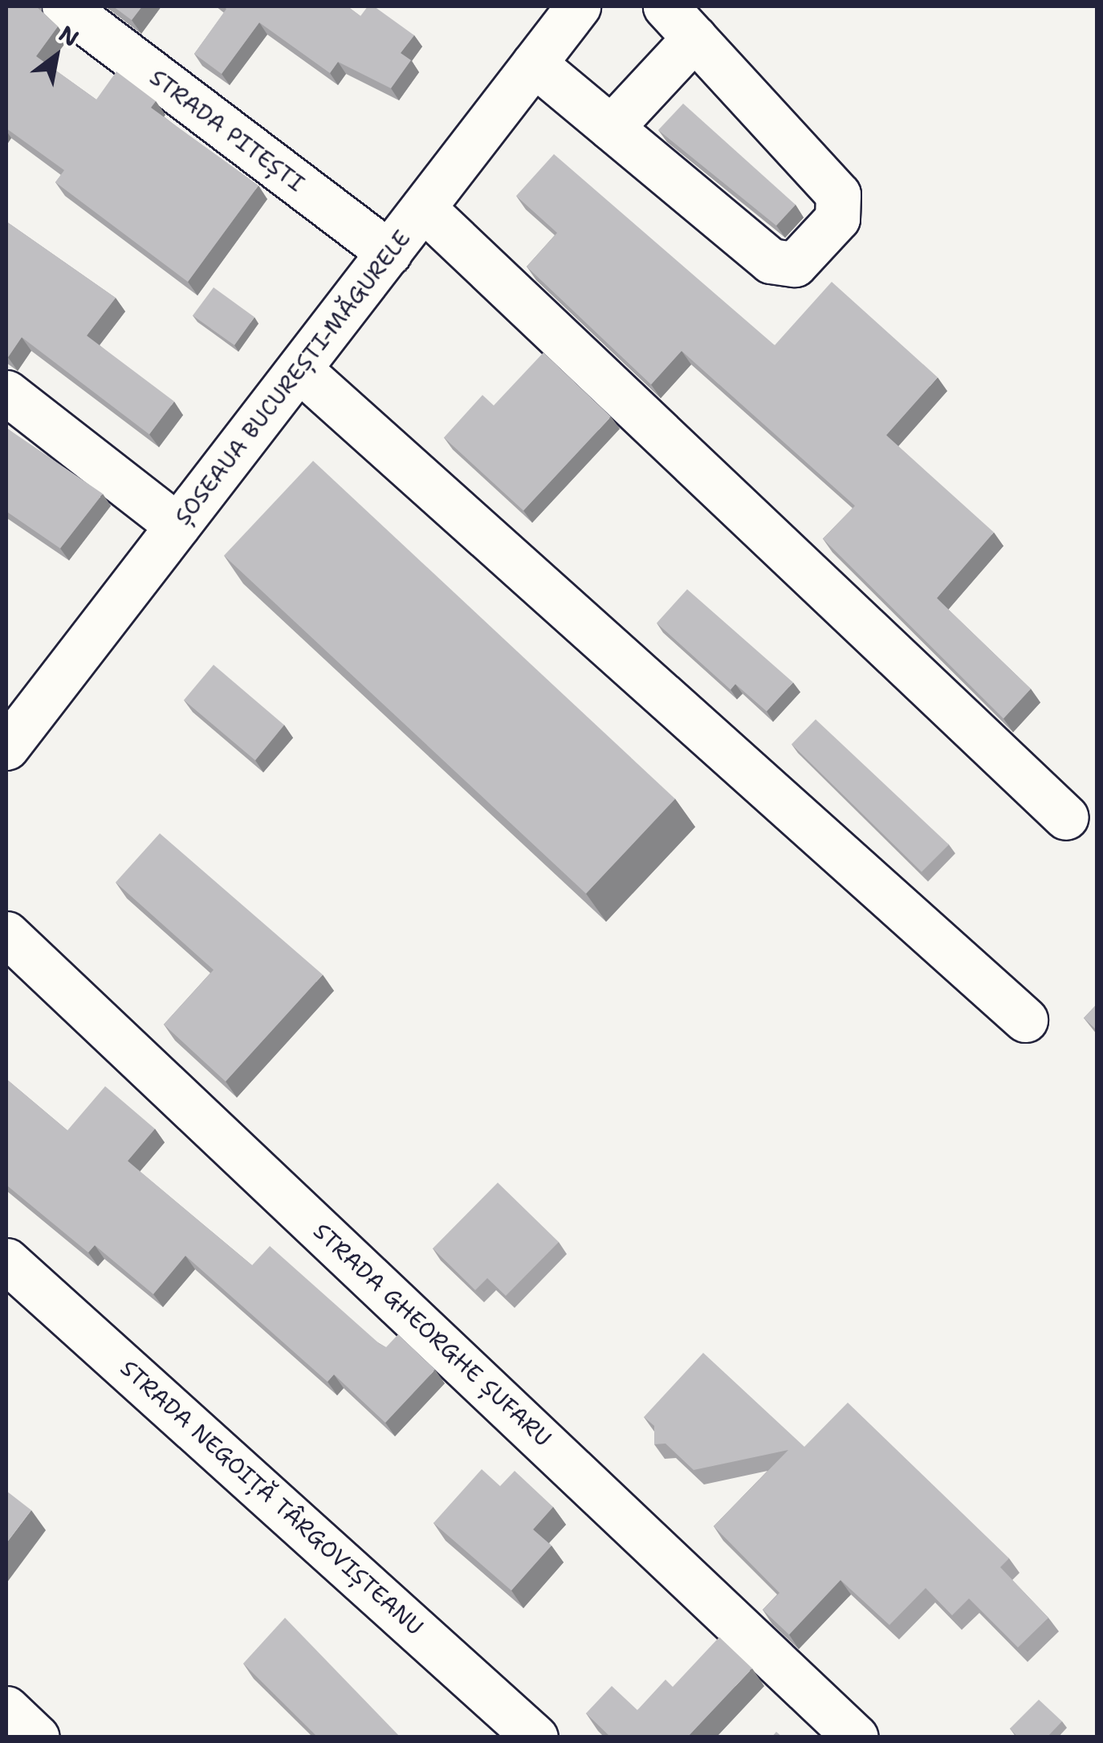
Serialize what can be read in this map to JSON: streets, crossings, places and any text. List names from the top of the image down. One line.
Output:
{"streets":{"street":["STRADA PITEȘTI","ȘOSEAUA BUCUREȘTI-MĂGURELE","STRADA GHEORGHE ȘUFARU","STRADA NEGOIȚĂ TÂRGOVIȘTEANU"]},"crossings":[["STRADA PITEȘTI","ȘOSEAUA BUCUREȘTI-MĂGURELE"]],"north":"top right"}
